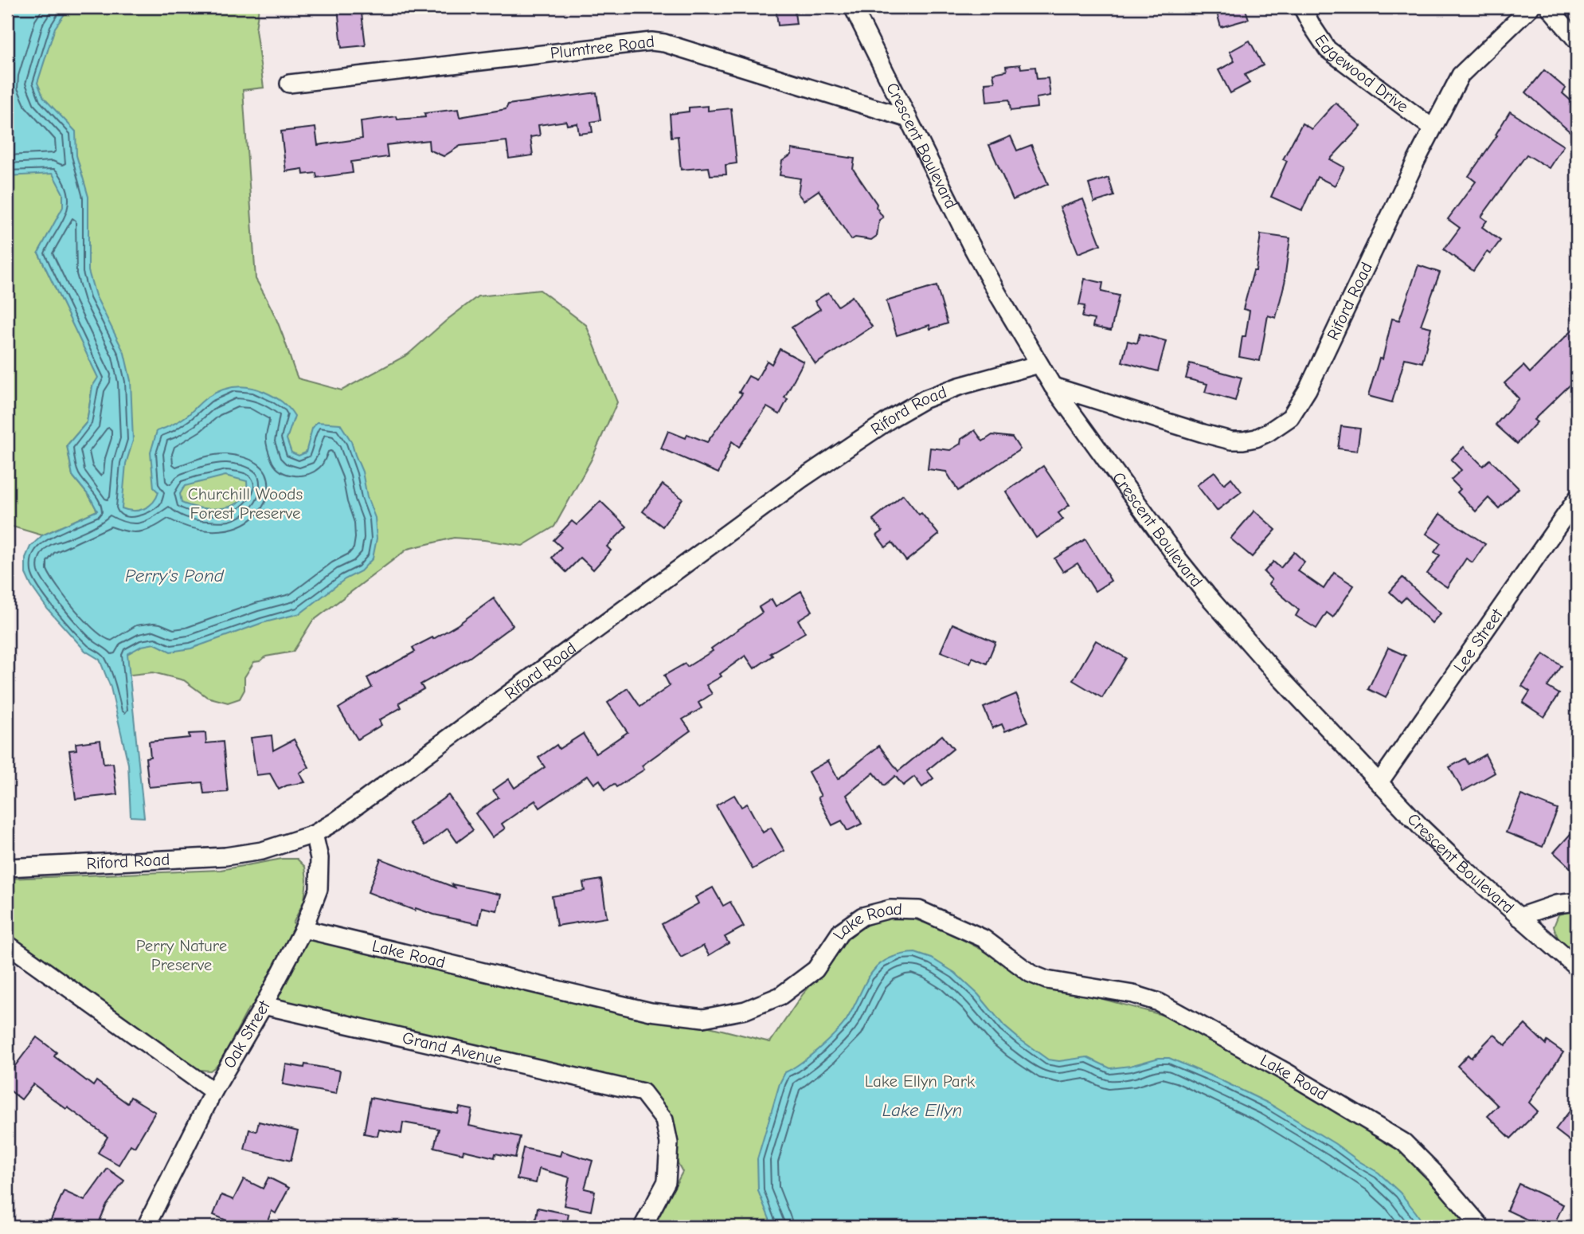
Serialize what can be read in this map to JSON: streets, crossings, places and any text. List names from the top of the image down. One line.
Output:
{"streets":{"street":["Plumtree Road","Edgewood Drive","Crescent Boulevard","Riford Road","Lee Street","Lake Road","Oak Street","Grand Avenue"]},"crossings":[["Plumtree Road","Crescent Boulevard"],["Edgewood Drive","Riford Road"],["Crescent Boulevard","Riford Road"],["Crescent Boulevard","Lee Street"],["Riford Road","Oak Street"],["Lake Road","Oak Street"],["Oak Street","Grand Avenue"]],"water":["Perry's Pond","Lake Ellyn"],"parks":["Churchill Woods Forest Preserve","Perry Nature Preserve","Lake Ellyn Park"]}
